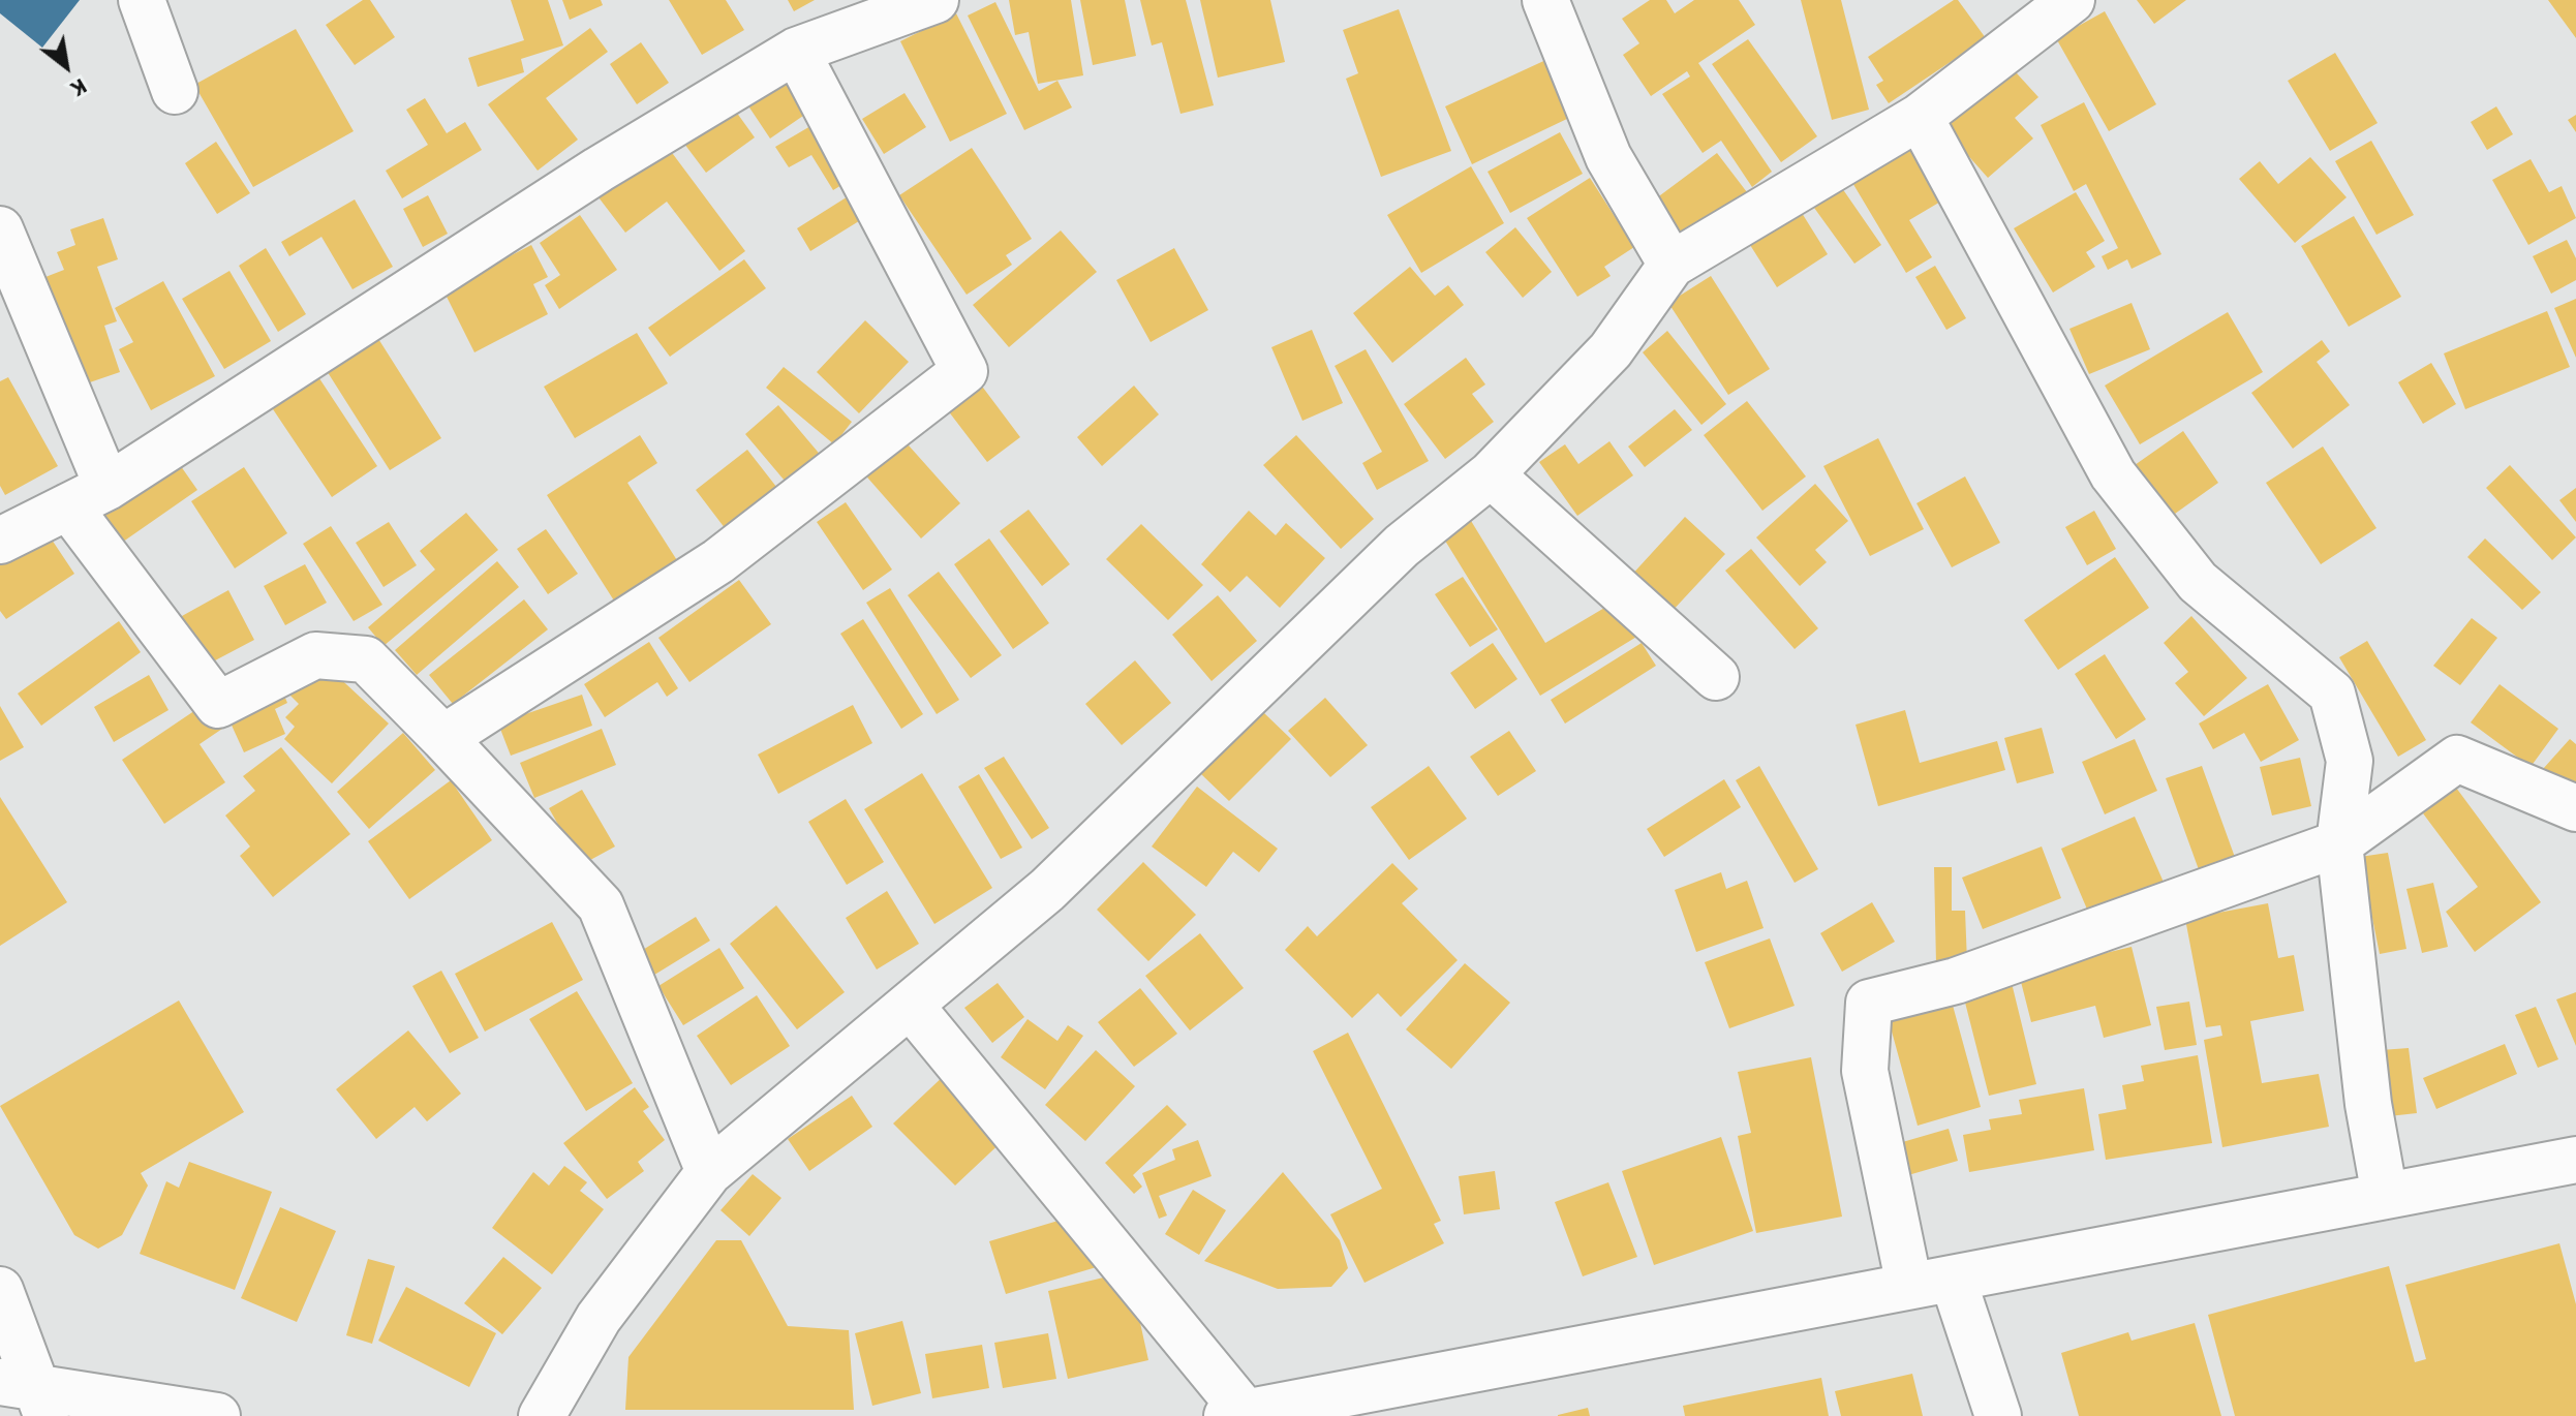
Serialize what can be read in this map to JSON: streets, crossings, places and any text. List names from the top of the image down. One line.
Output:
{"north":"bottom right"}
